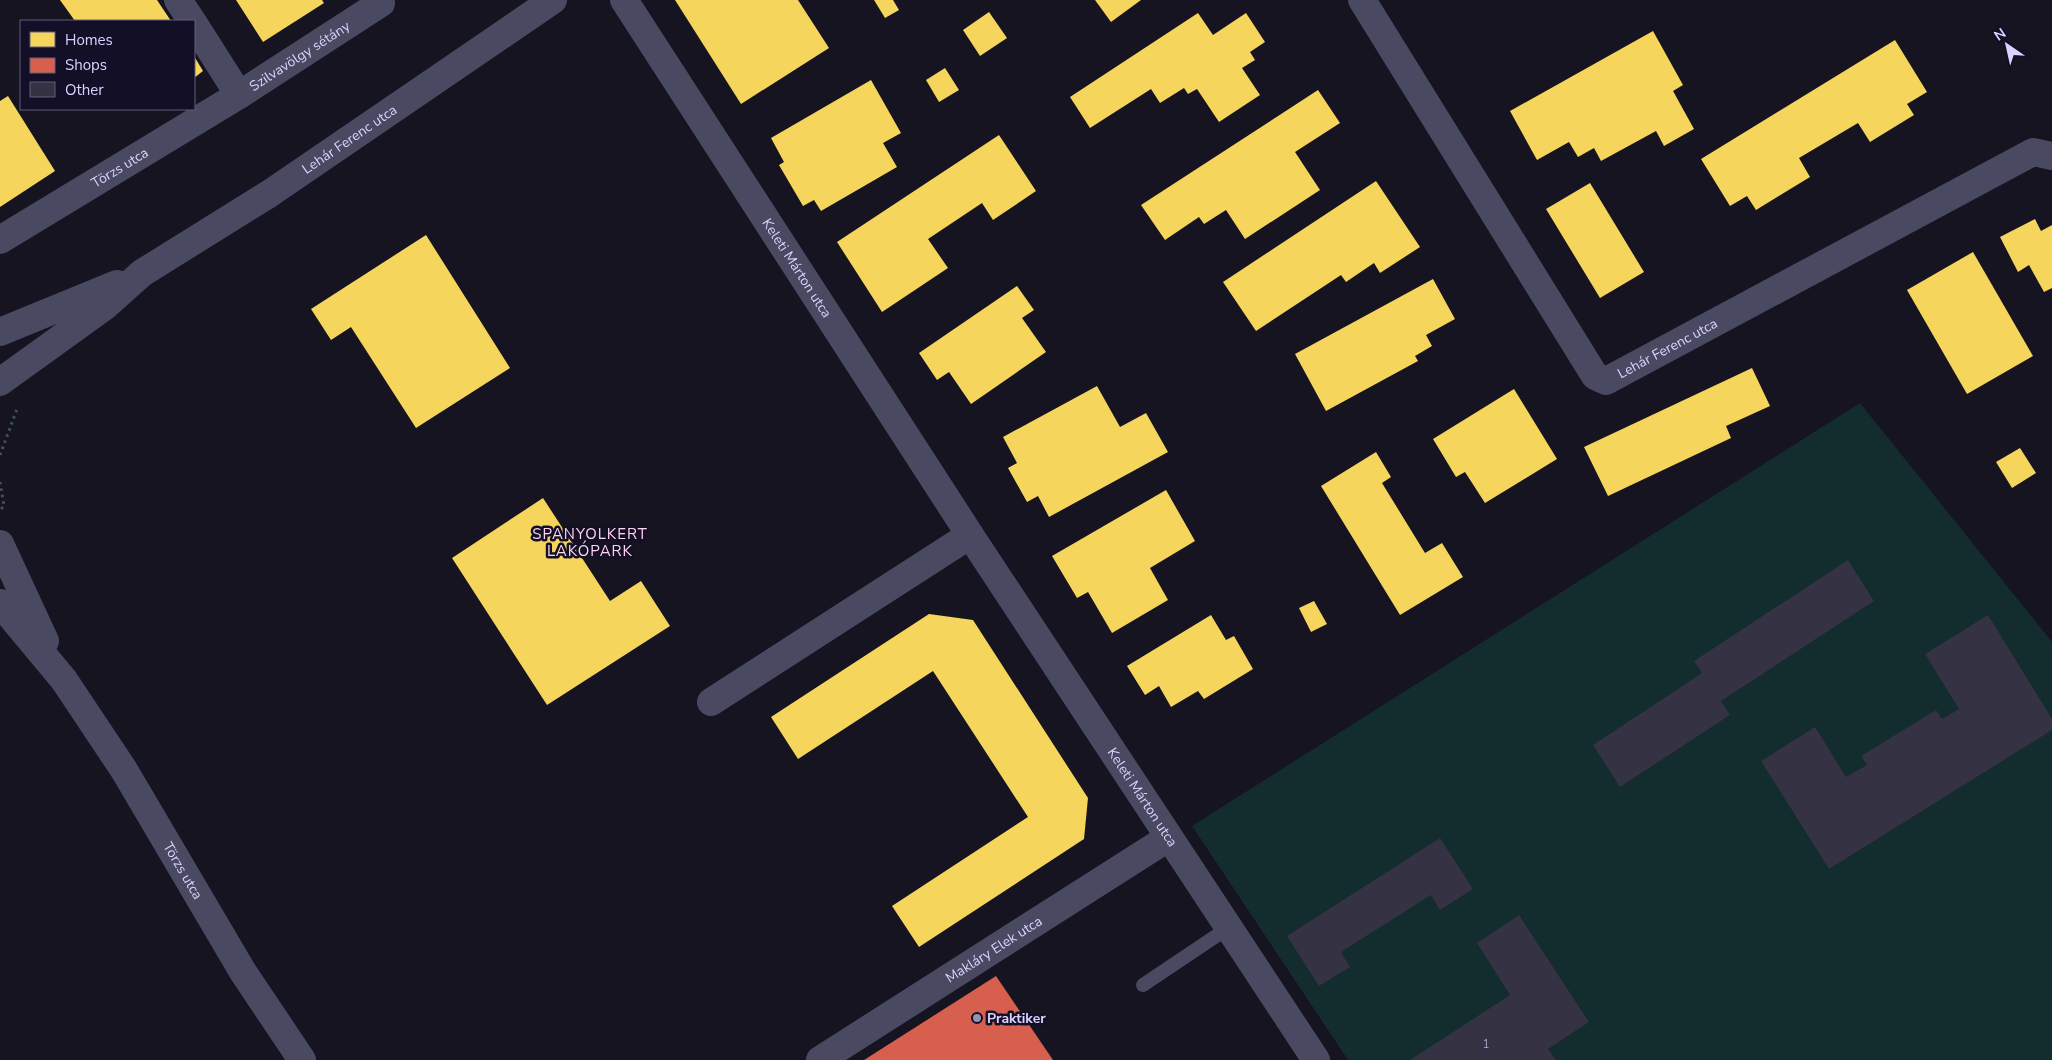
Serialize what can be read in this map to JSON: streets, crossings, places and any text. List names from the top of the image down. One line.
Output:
{"streets":{"street":["Szilvavölgy sétány","Lehár Ferenc utca","Törzs utca","Keleti Márton utca","Makláry Elek utca"]},"crossings":[["Szilvavölgy sétány","Törzs utca"],["Keleti Márton utca","Makláry Elek utca"]],"districts":["SPANYOLKERT LAKÓPARK"],"places":["Praktiker"],"house_numbers":["1"],"legend":["Homes","Shops","Other"],"north":"top left"}
